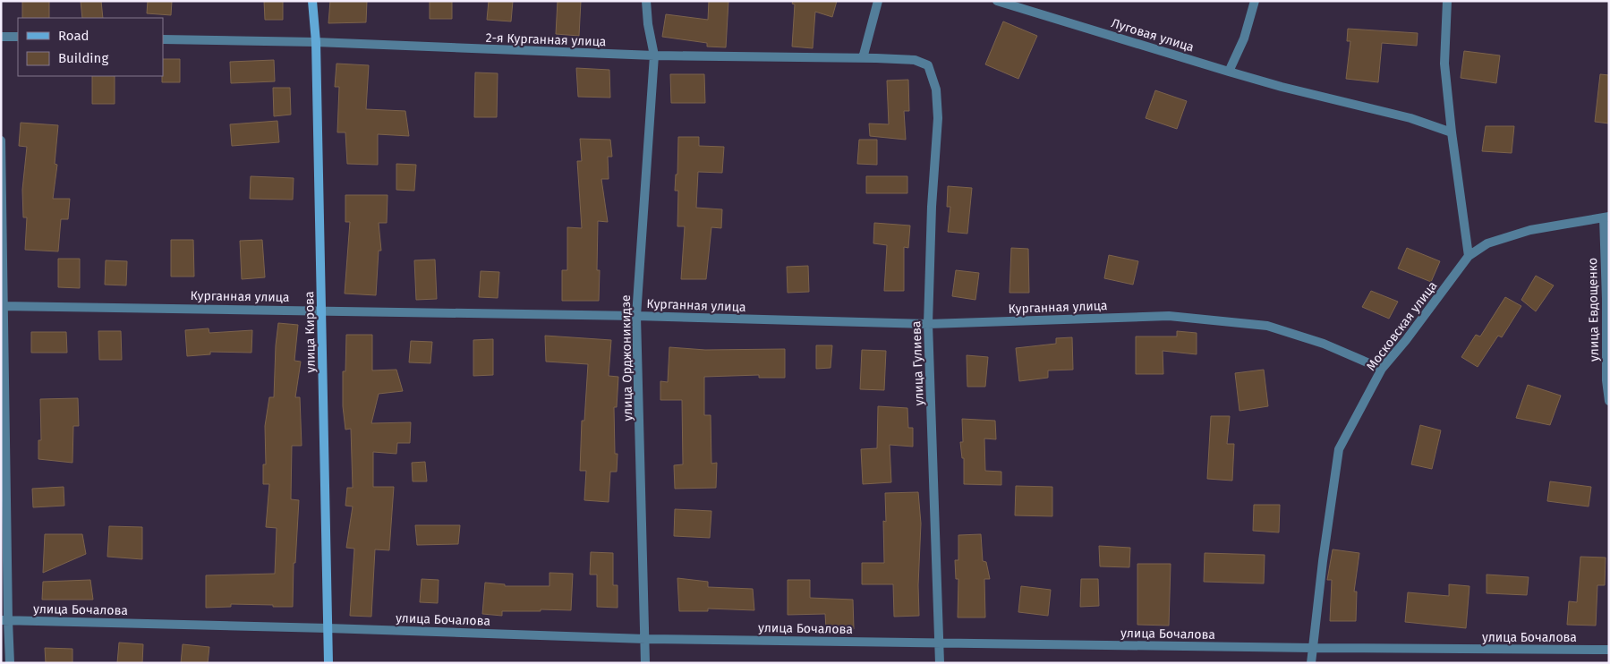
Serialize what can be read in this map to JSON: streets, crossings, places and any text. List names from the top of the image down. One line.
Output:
{"streets":{"street":["Луговая улица","2-я Курганная улица","Курганная улица","улица Евдощенко","Московская улица","улица Кирова","улица Орджоникидзе","улица Гулиева","улица Бочалова"]},"crossings":[["2-я Курганная улица","улица Кирова"],["2-я Курганная улица","улица Орджоникидзе"],["2-я Курганная улица","улица Гулиева"],["Курганная улица","Московская улица"],["Курганная улица","улица Кирова"],["Курганная улица","улица Орджоникидзе"],["Курганная улица","улица Гулиева"],["улица Евдощенко","Московская улица"],["Московская улица","улица Бочалова"],["улица Кирова","улица Бочалова"],["улица Орджоникидзе","улица Бочалова"],["улица Гулиева","улица Бочалова"]],"legend":["Road","Building"]}
